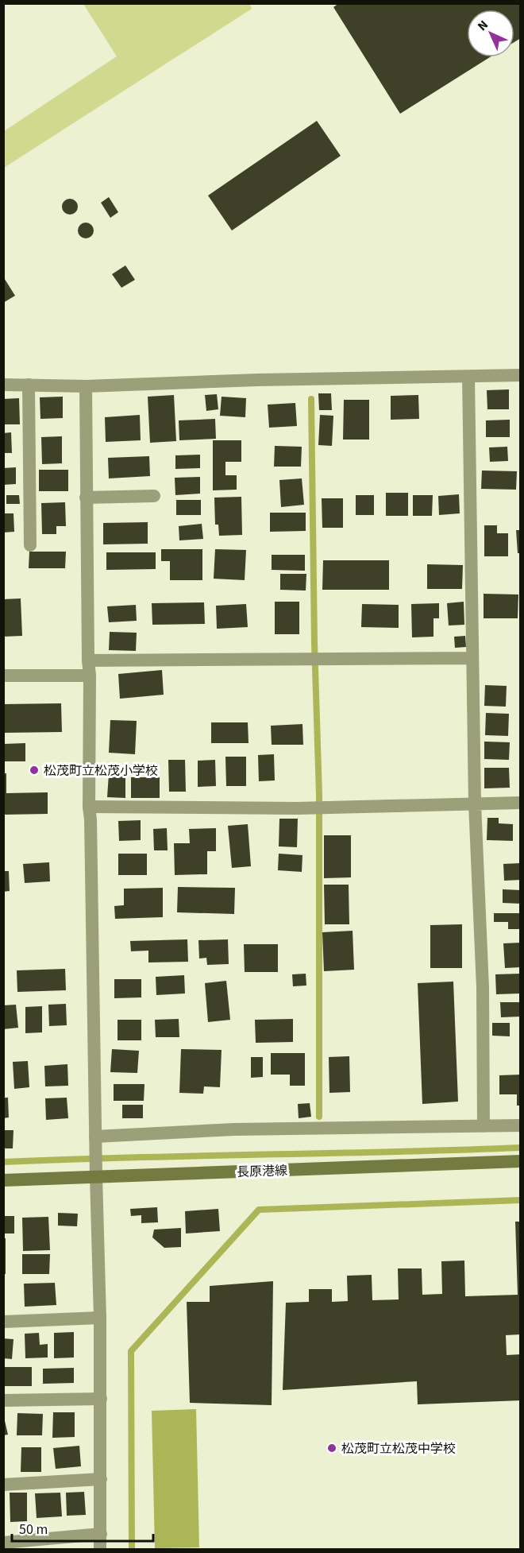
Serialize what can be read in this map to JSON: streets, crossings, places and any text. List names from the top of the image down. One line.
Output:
{"streets":{"main road":["長原港線"]},"places":["松茂町立松茂小学校","松茂町立松茂中学校"],"scale_bar":"50 m","north":"top left"}
